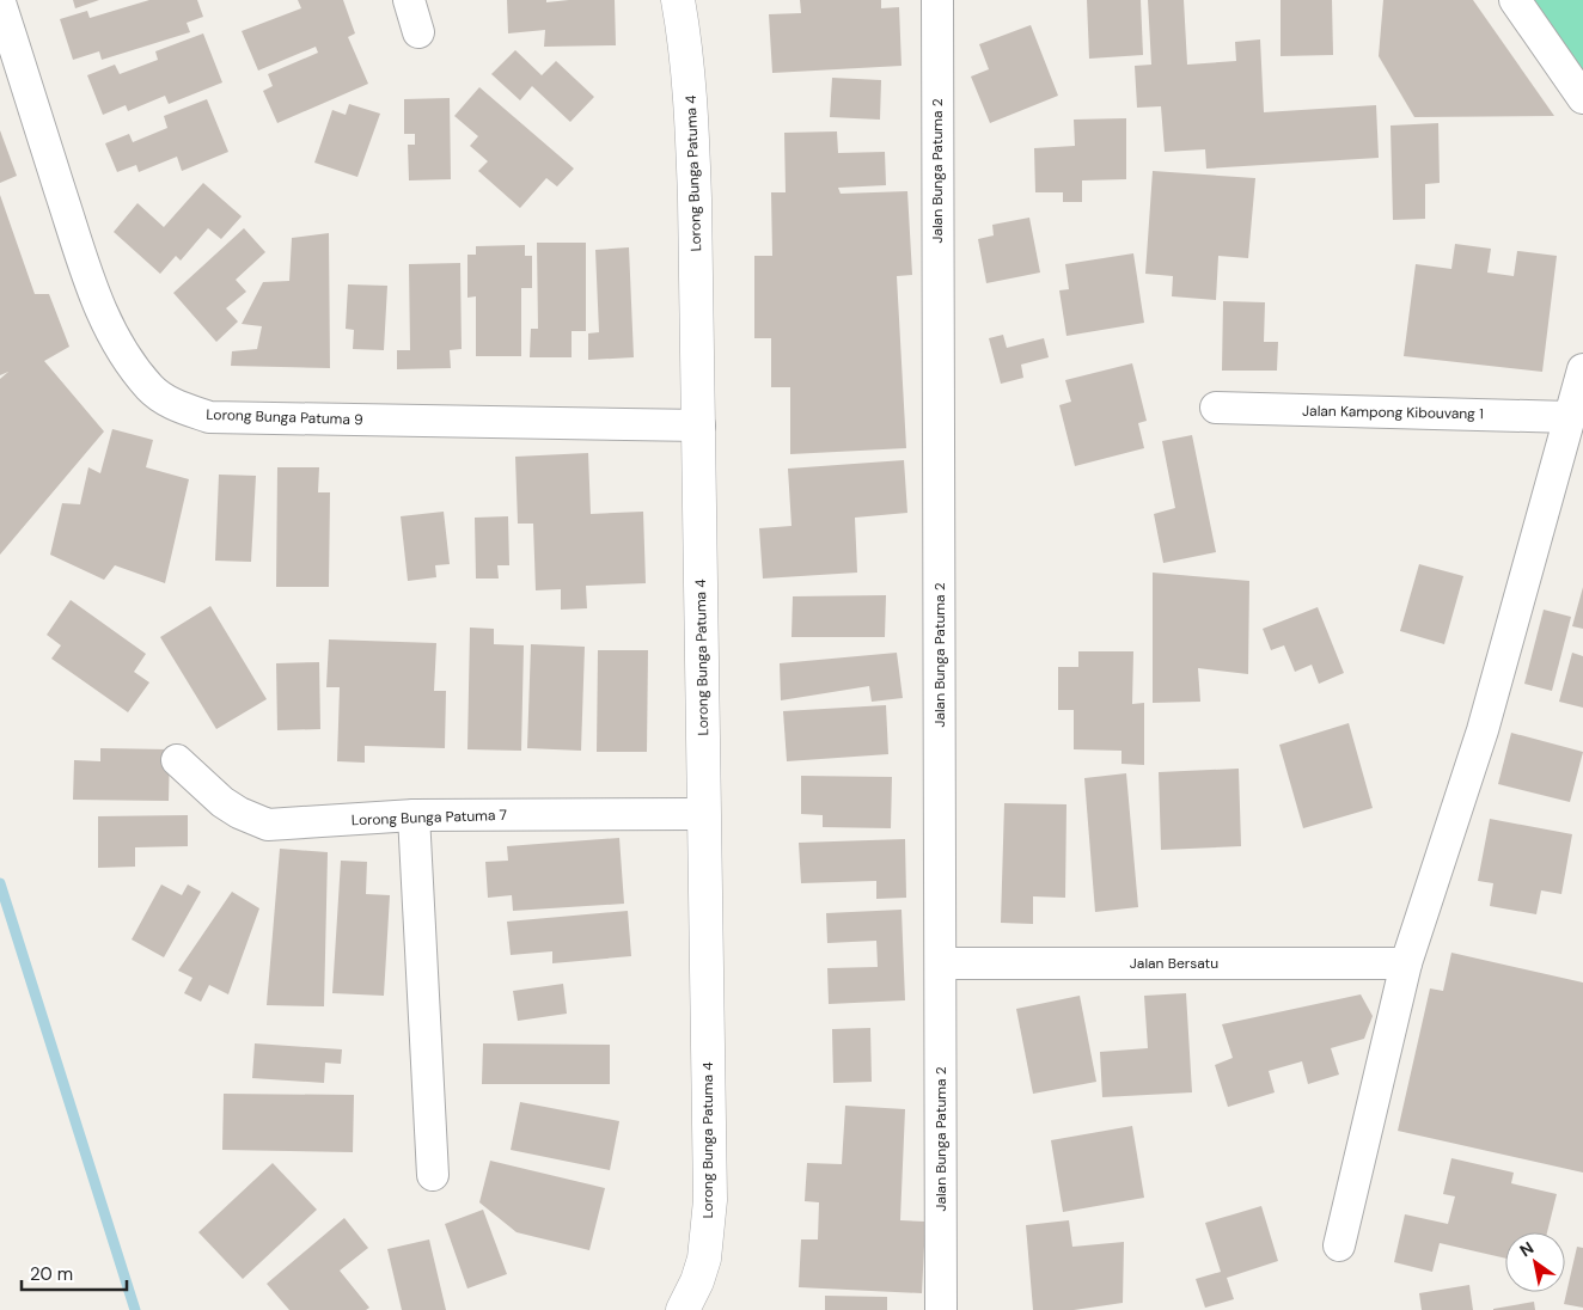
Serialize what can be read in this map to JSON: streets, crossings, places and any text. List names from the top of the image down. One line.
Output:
{"streets":{"street":["Jalan Bunga Patuma 2","Lorong Bunga Patuma 4","Jalan Kampong Kibouvang 1","Lorong Bunga Patuma 9","Lorong Bunga Patuma 7","Jalan Bersatu"]},"crossings":[["Jalan Bunga Patuma 2","Jalan Bersatu"],["Lorong Bunga Patuma 4","Lorong Bunga Patuma 9"],["Lorong Bunga Patuma 4","Lorong Bunga Patuma 7"]],"scale_bar":"20 m","north":"top left"}
